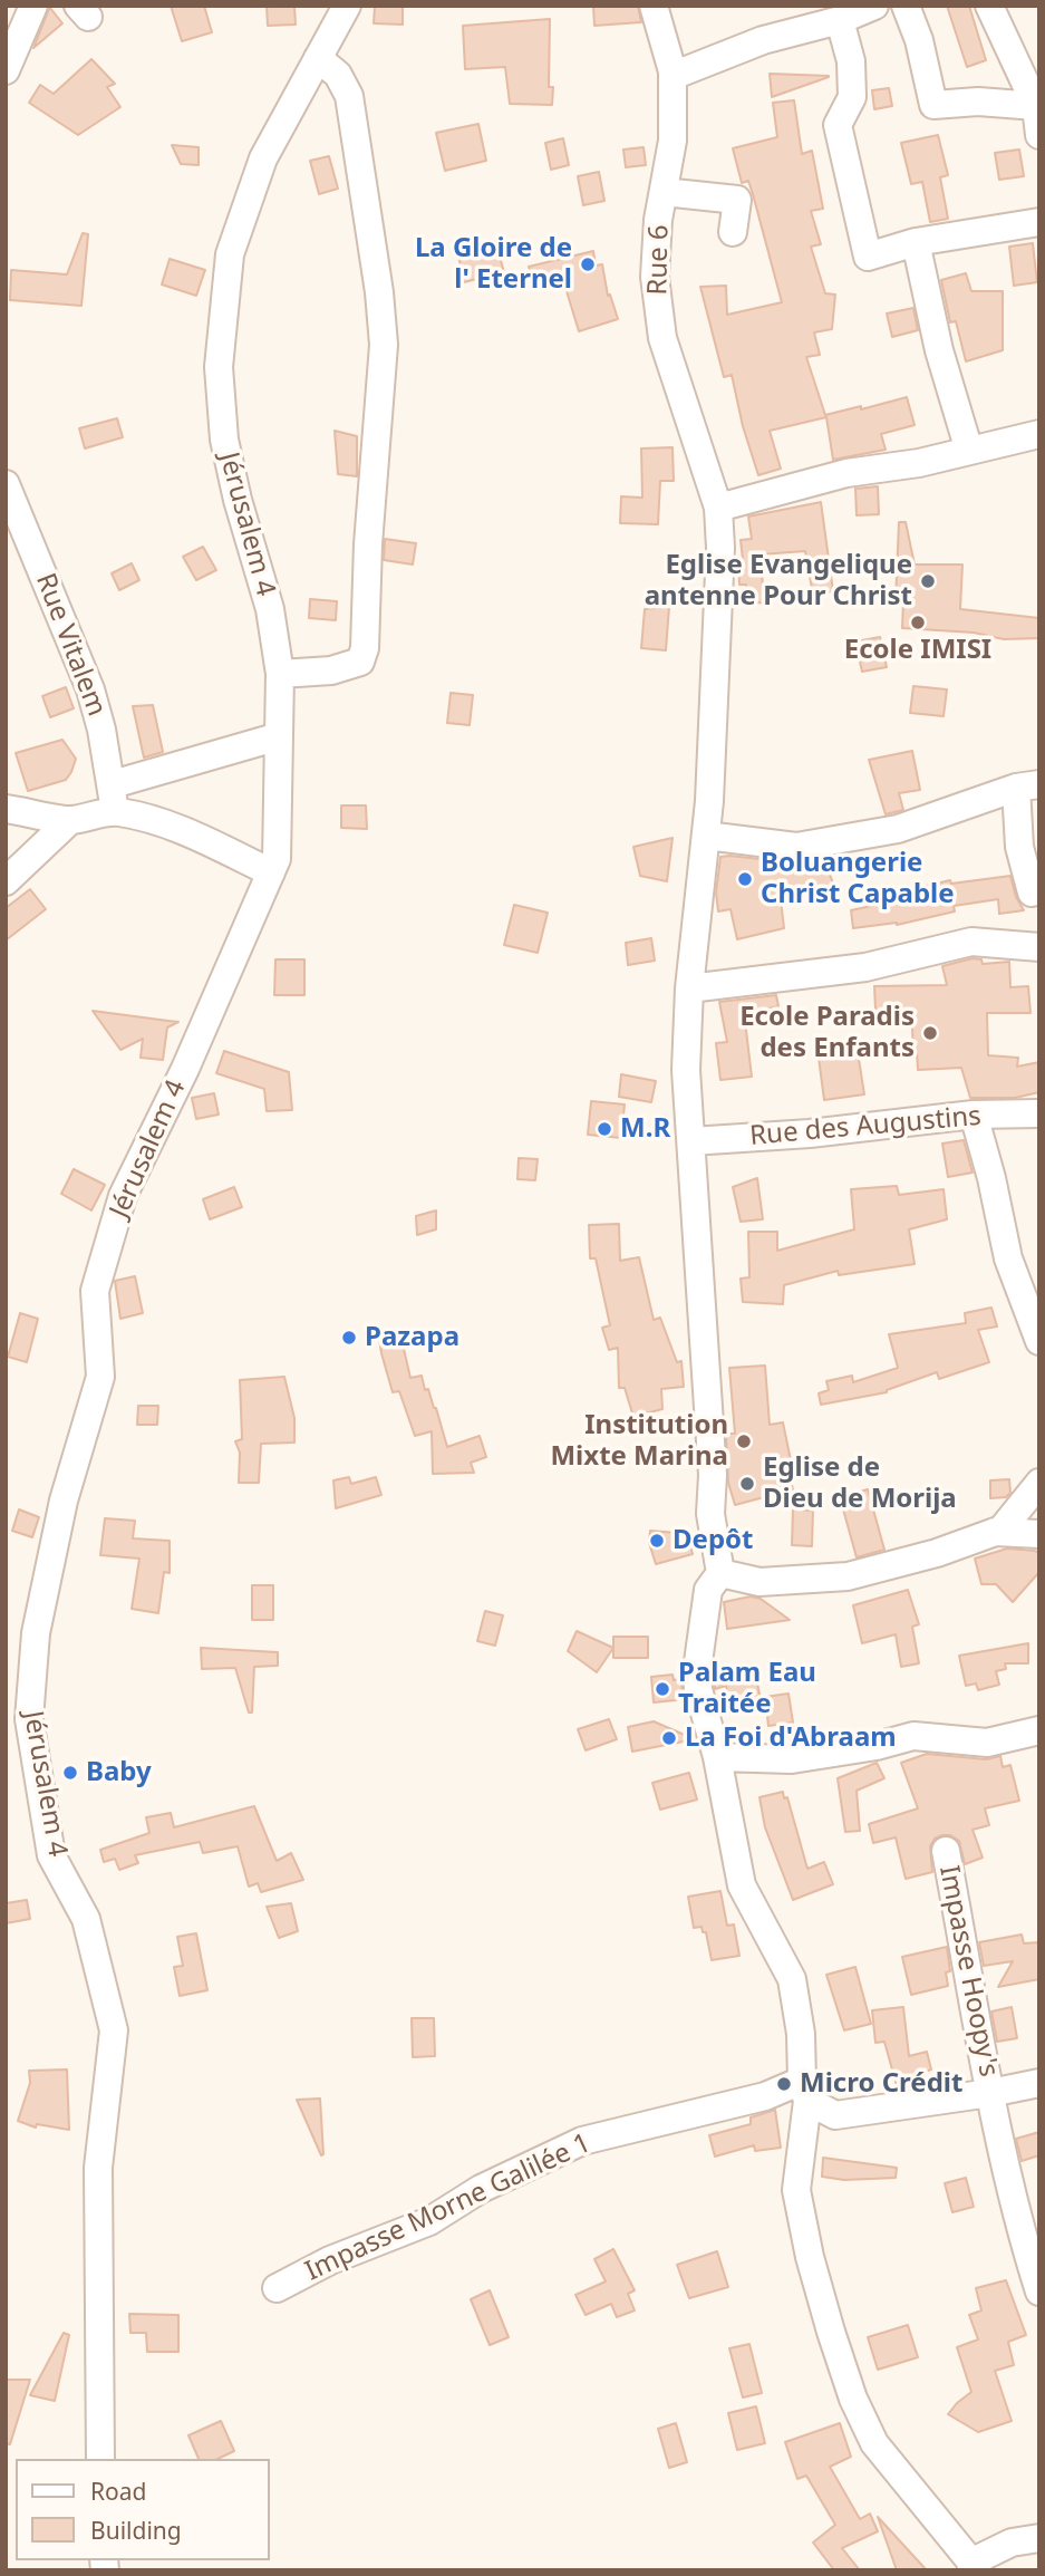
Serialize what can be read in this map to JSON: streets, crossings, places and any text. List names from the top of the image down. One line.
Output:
{"streets":{"street":["Rue 6","Jérusalem 4","Rue Vitalem","Rue des Augustins","Impasse Hoopy's","Impasse Morne Galilée 1"]},"crossings":[["Rue 6","Rue des Augustins"]],"places":["La Gloire de l' Eternel","Eglise Evangelique antenne Pour Christ","Ecole IMISI","Boluangerie Christ Capable","Ecole Paradis des Enfants","M.R","Pazapa","Institution Mixte Marina","Eglise de Dieu de Morija","Depôt","Palam Eau Traitée","La Foi d'Abraam","Baby","Micro Crédit"],"legend":["Road","Building"]}
